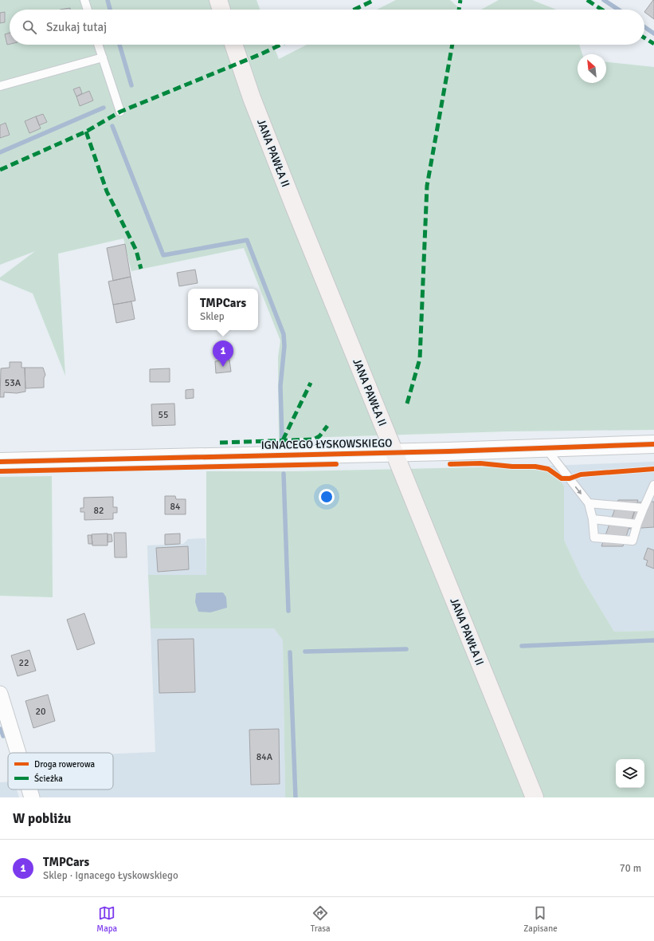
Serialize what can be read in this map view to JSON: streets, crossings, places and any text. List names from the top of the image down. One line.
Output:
{"streets":{"main road":["JANA PAWŁA II"],"street":["IGNACEGO ŁYSKOWSKIEGO"]},"crossings":[["JANA PAWŁA II","IGNACEGO ŁYSKOWSKIEGO"]],"house_numbers":["53A","55","84","82","22","20","84A"],"legend":["Droga rowerowa","Ścieżka"],"north":"top left","page":{"search":"Szukaj tutaj","popup":["TMPCars","Sklep"],"pins":"1","heading":"W pobliżu","list":[{"mark":"1","name":"TMPCars","note":"Sklep · Ignacego Łyskowskiego","value":"70 m"}],"nav":["Mapa","Trasa","Zapisane"]}}
